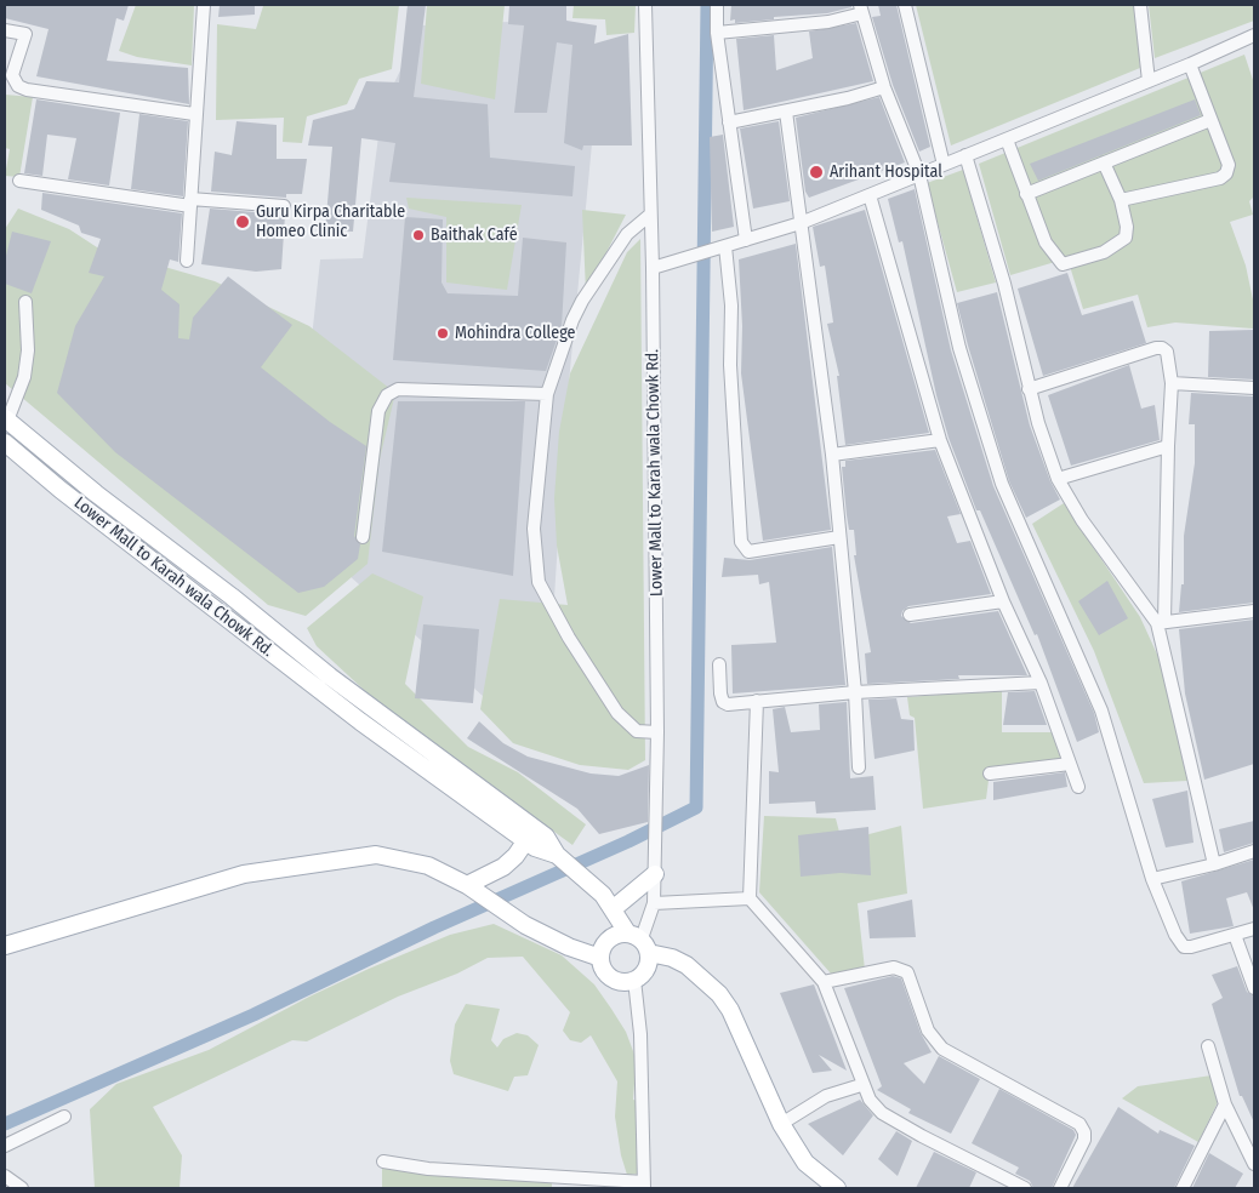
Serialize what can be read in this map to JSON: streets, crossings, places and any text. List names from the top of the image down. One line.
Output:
{"streets":{"main road":["Lower Mall to Karah wala Chowk Rd."]},"places":["Arihant Hospital","Guru Kirpa Charitable Homeo Clinic","Baithak Café","Mohindra College"]}
